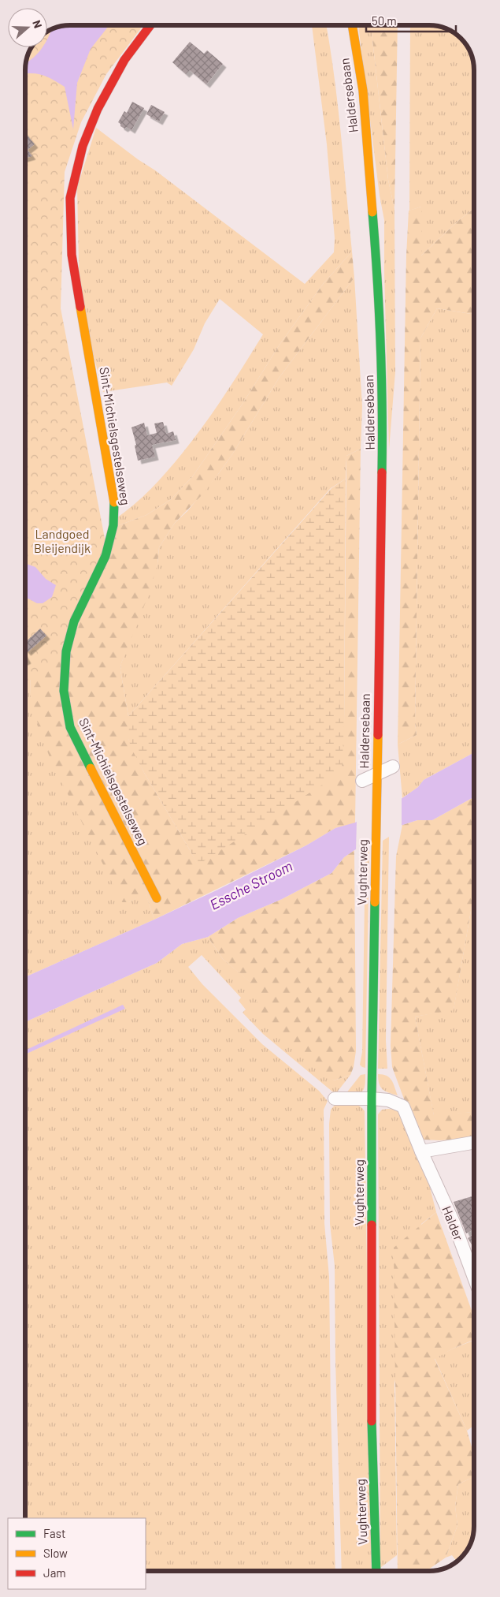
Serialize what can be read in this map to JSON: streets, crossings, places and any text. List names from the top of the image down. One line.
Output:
{"streets":{"main road":["Haldersebaan","Sint-Michielsgestelseweg","Vughterweg"],"street":["Halder"]},"crossings":[["Haldersebaan","Vughterweg"],["Vughterweg","Halder"]],"water":["Essche Stroom"],"parks":["Landgoed Bleijendijk"],"legend":["Fast","Slow","Jam"],"scale_bar":"50 m","north":"right"}
